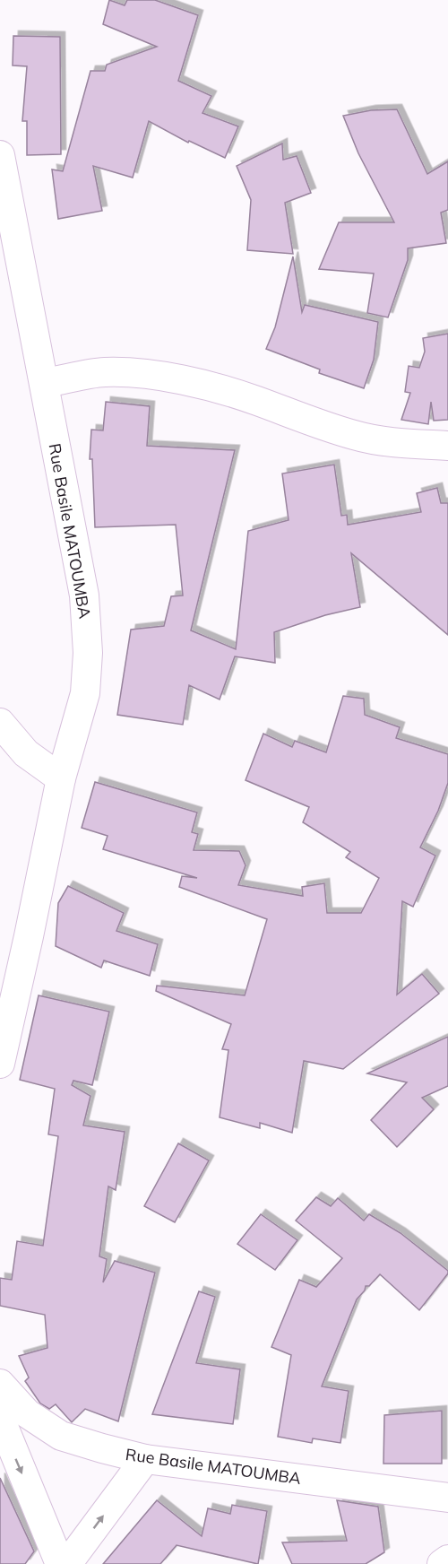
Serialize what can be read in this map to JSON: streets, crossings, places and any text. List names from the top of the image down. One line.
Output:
{"streets":{"street":["Rue Basile MATOUMBA"]}}
